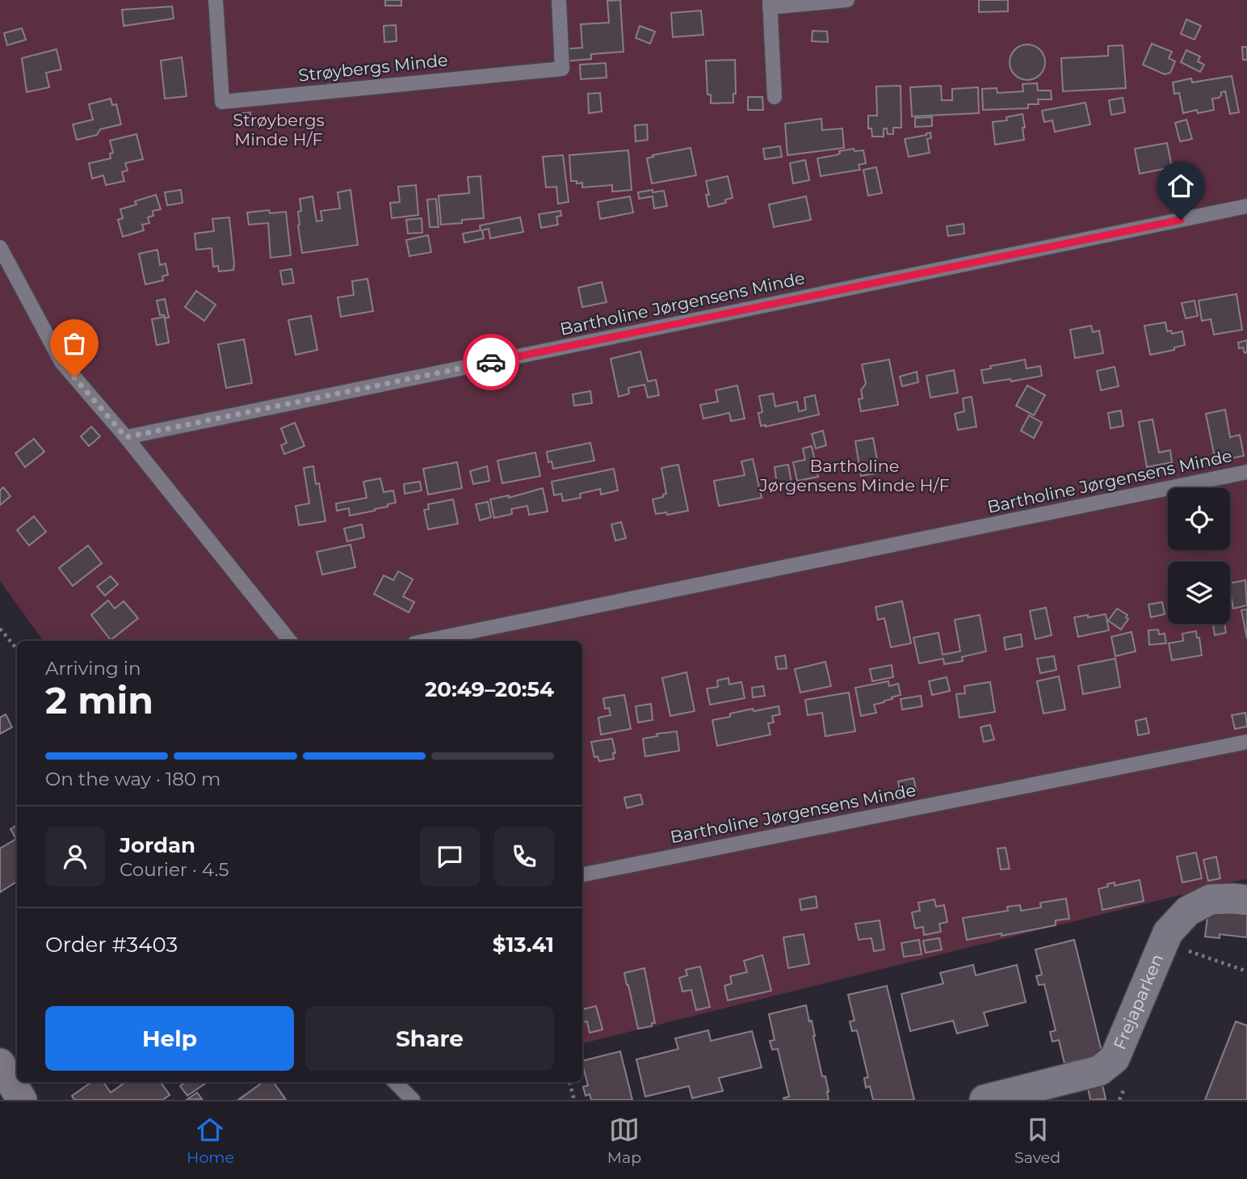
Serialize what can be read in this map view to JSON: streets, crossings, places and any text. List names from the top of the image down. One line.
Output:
{"streets":{"street":["Frejaparken"],"lane":["Strøybergs Minde","Bartholine Jørgensens Minde"]},"parks":["Strøybergs Minde H/F","Bartholine Jørgensens Minde H/F"],"page":{"heading":["2 min","Arriving in","20:49–20:54"],"panel":["Jordan","Courier · 4.5","Order #3403","$13.41"],"bar":"On the way · 180 m","buttons":["Help","Share"],"tabs":["Home","Map","Saved"]}}
